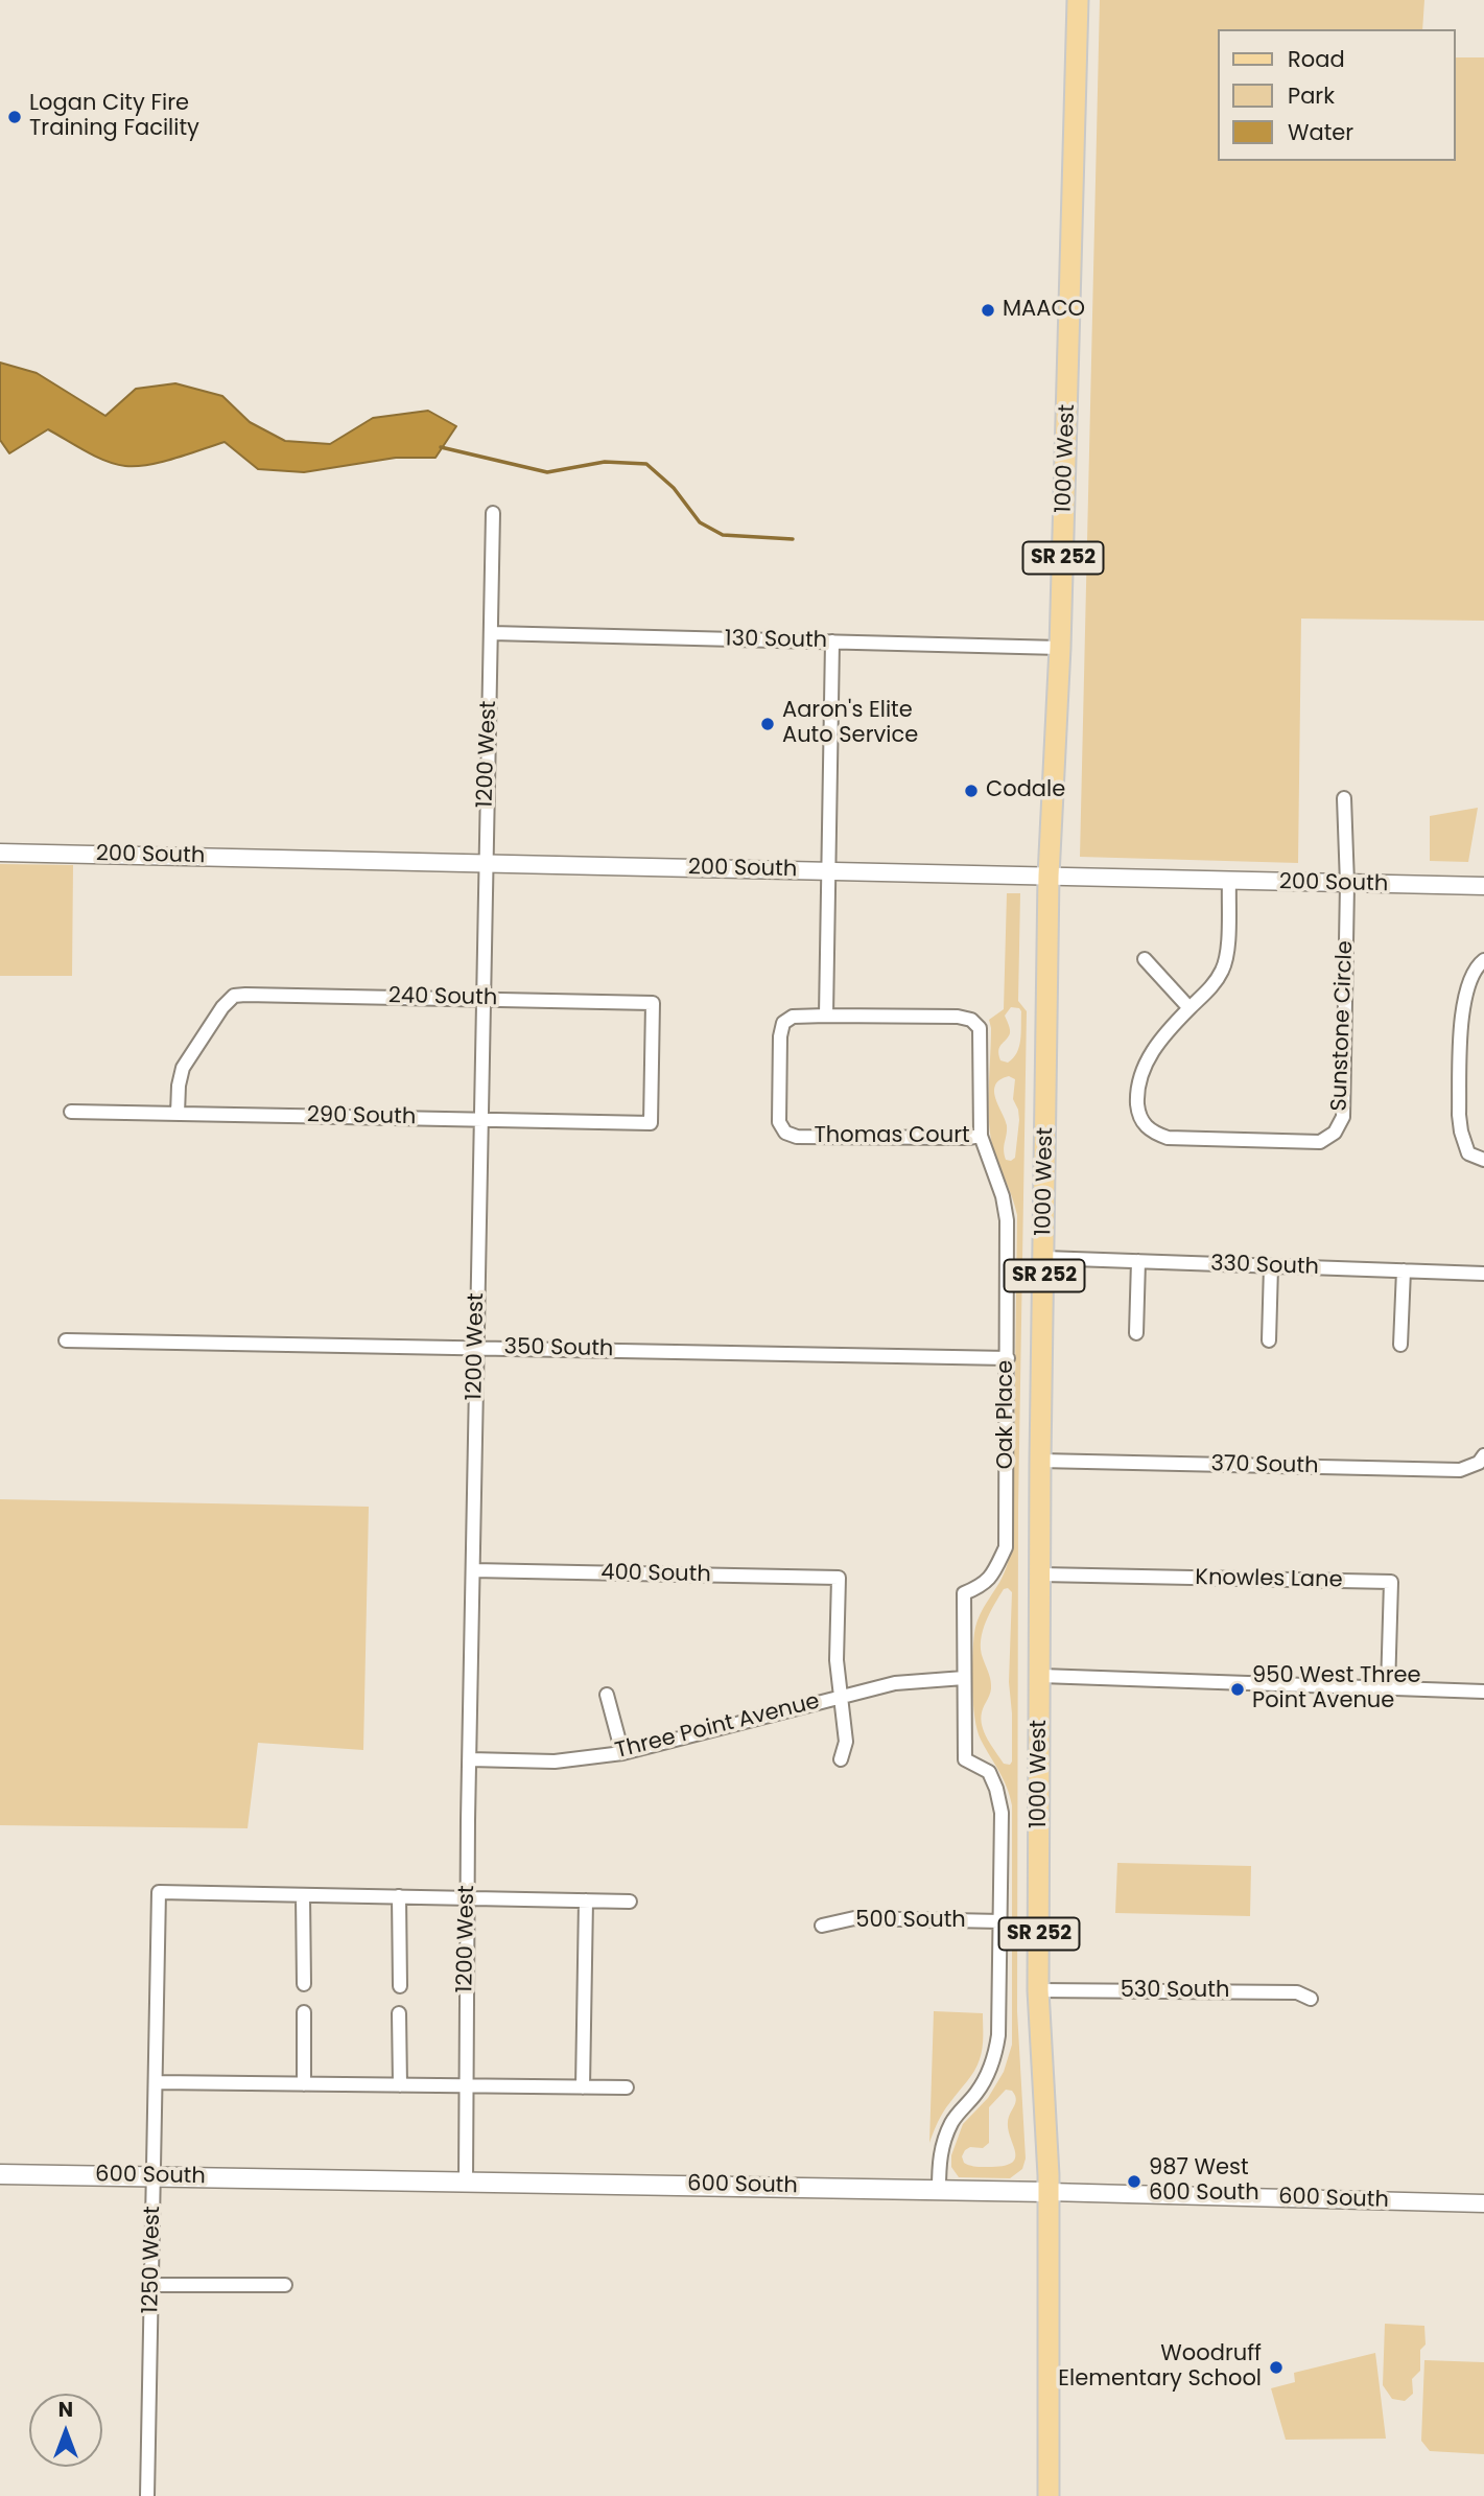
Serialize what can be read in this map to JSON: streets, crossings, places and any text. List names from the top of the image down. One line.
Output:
{"streets":{"main road":["1000 West","SR 252","600 South"],"street":["130 South","1200 West","200 South","240 South","Sunstone Circle","290 South","Thomas Court","330 South","350 South","Oak Place","370 South","400 South","Knowles Lane","Three Point Avenue","500 South","530 South","1250 West"]},"crossings":[["1000 West","130 South"],["1000 West","200 South"],["1000 West","330 South"],["1000 West","370 South"],["1000 West","Knowles Lane"],["1000 West","530 South"],["1000 West","600 South"],["130 South","1200 West"],["1200 West","200 South"],["1200 West","240 South"],["1200 West","290 South"],["1200 West","350 South"],["1200 West","400 South"],["1200 West","Three Point Avenue"],["1200 West","600 South"],["200 South","Sunstone Circle"],["240 South","290 South"],["Thomas Court","Oak Place"],["350 South","Oak Place"],["Oak Place","Three Point Avenue"],["400 South","Three Point Avenue"],["600 South","1250 West"]],"places":["Logan City Fire Training Facility","MAACO","Aaron's Elite Auto Service","Codale","950 West Three Point Avenue","987 West 600 South","Woodruff Elementary School"],"legend":["Road","Park","Water"],"north":"top"}
